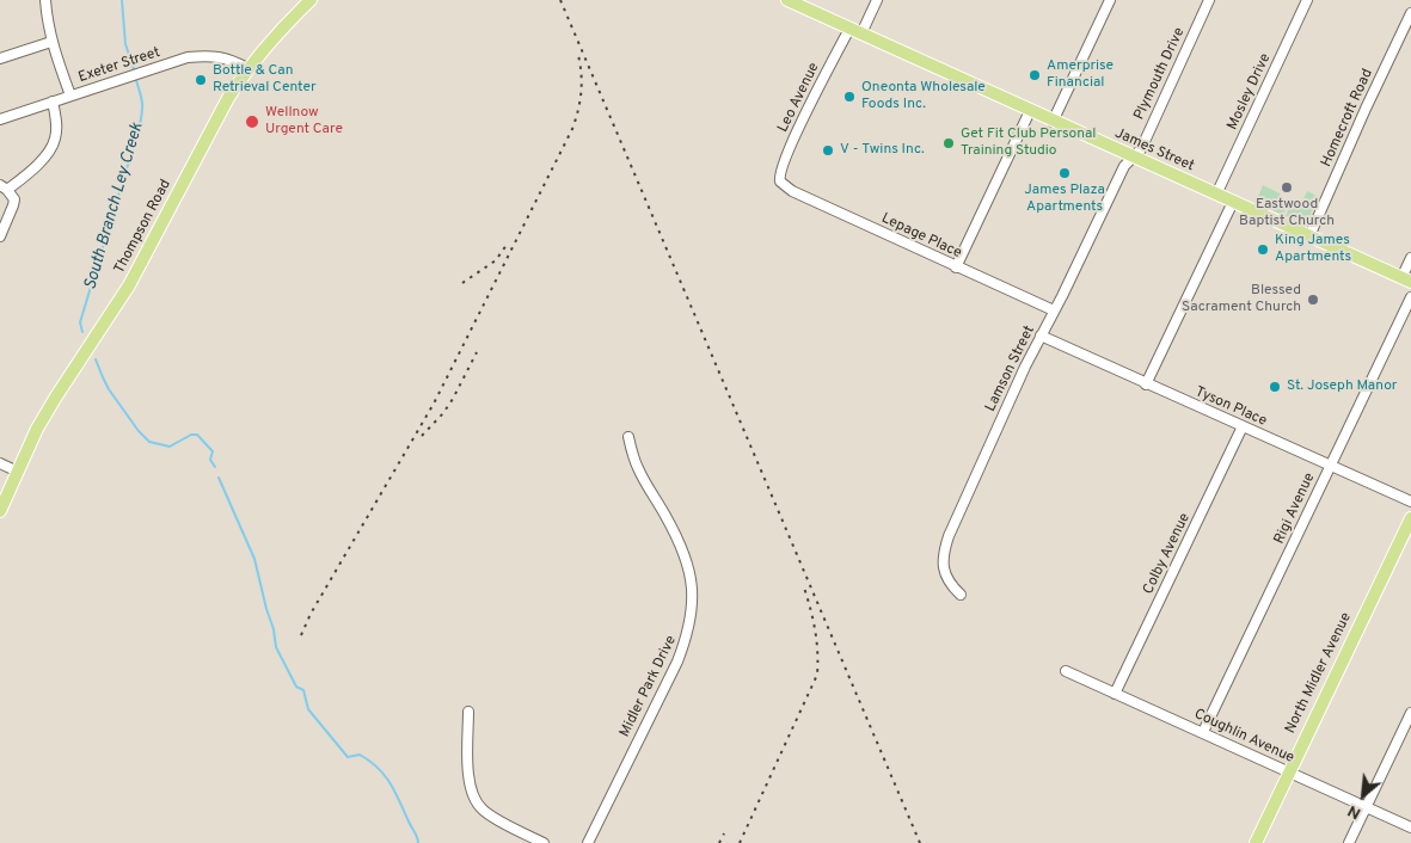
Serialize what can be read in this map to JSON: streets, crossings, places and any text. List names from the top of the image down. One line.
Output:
{"streets":{"main road":["James Street","Thompson Road","North Midler Avenue"],"street":["Exeter Street","Plymouth Drive","Mosley Drive","Leo Avenue","Homecroft Road","Lepage Place","Lamson Street","Tyson Place","Rigi Avenue","Colby Avenue","Midler Park Drive","Coughlin Avenue"]},"crossings":[["Exeter Street","Thompson Road"],["Plymouth Drive","James Street"],["Plymouth Drive","Lamson Street"],["Mosley Drive","James Street"],["Leo Avenue","James Street"],["Leo Avenue","Lepage Place"],["Homecroft Road","James Street"],["James Street","Lamson Street"],["Lepage Place","Lamson Street"],["Lamson Street","Tyson Place"],["Tyson Place","Rigi Avenue"],["Tyson Place","Colby Avenue"],["Rigi Avenue","Coughlin Avenue"],["Colby Avenue","Coughlin Avenue"],["North Midler Avenue","Coughlin Avenue"]],"water":["South Branch Ley Creek"],"places":["Amerprise Financial","Bottle & Can Retrieval Center","Oneonta Wholesale Foods Inc.","Wellnow Urgent Care","Get Fit Club Personal Training Studio","V - Twins Inc.","James Plaza Apartments","Eastwood Baptist Church","King James Apartments","Blessed Sacrament Church","St. Joseph Manor"],"north":"bottom left"}
